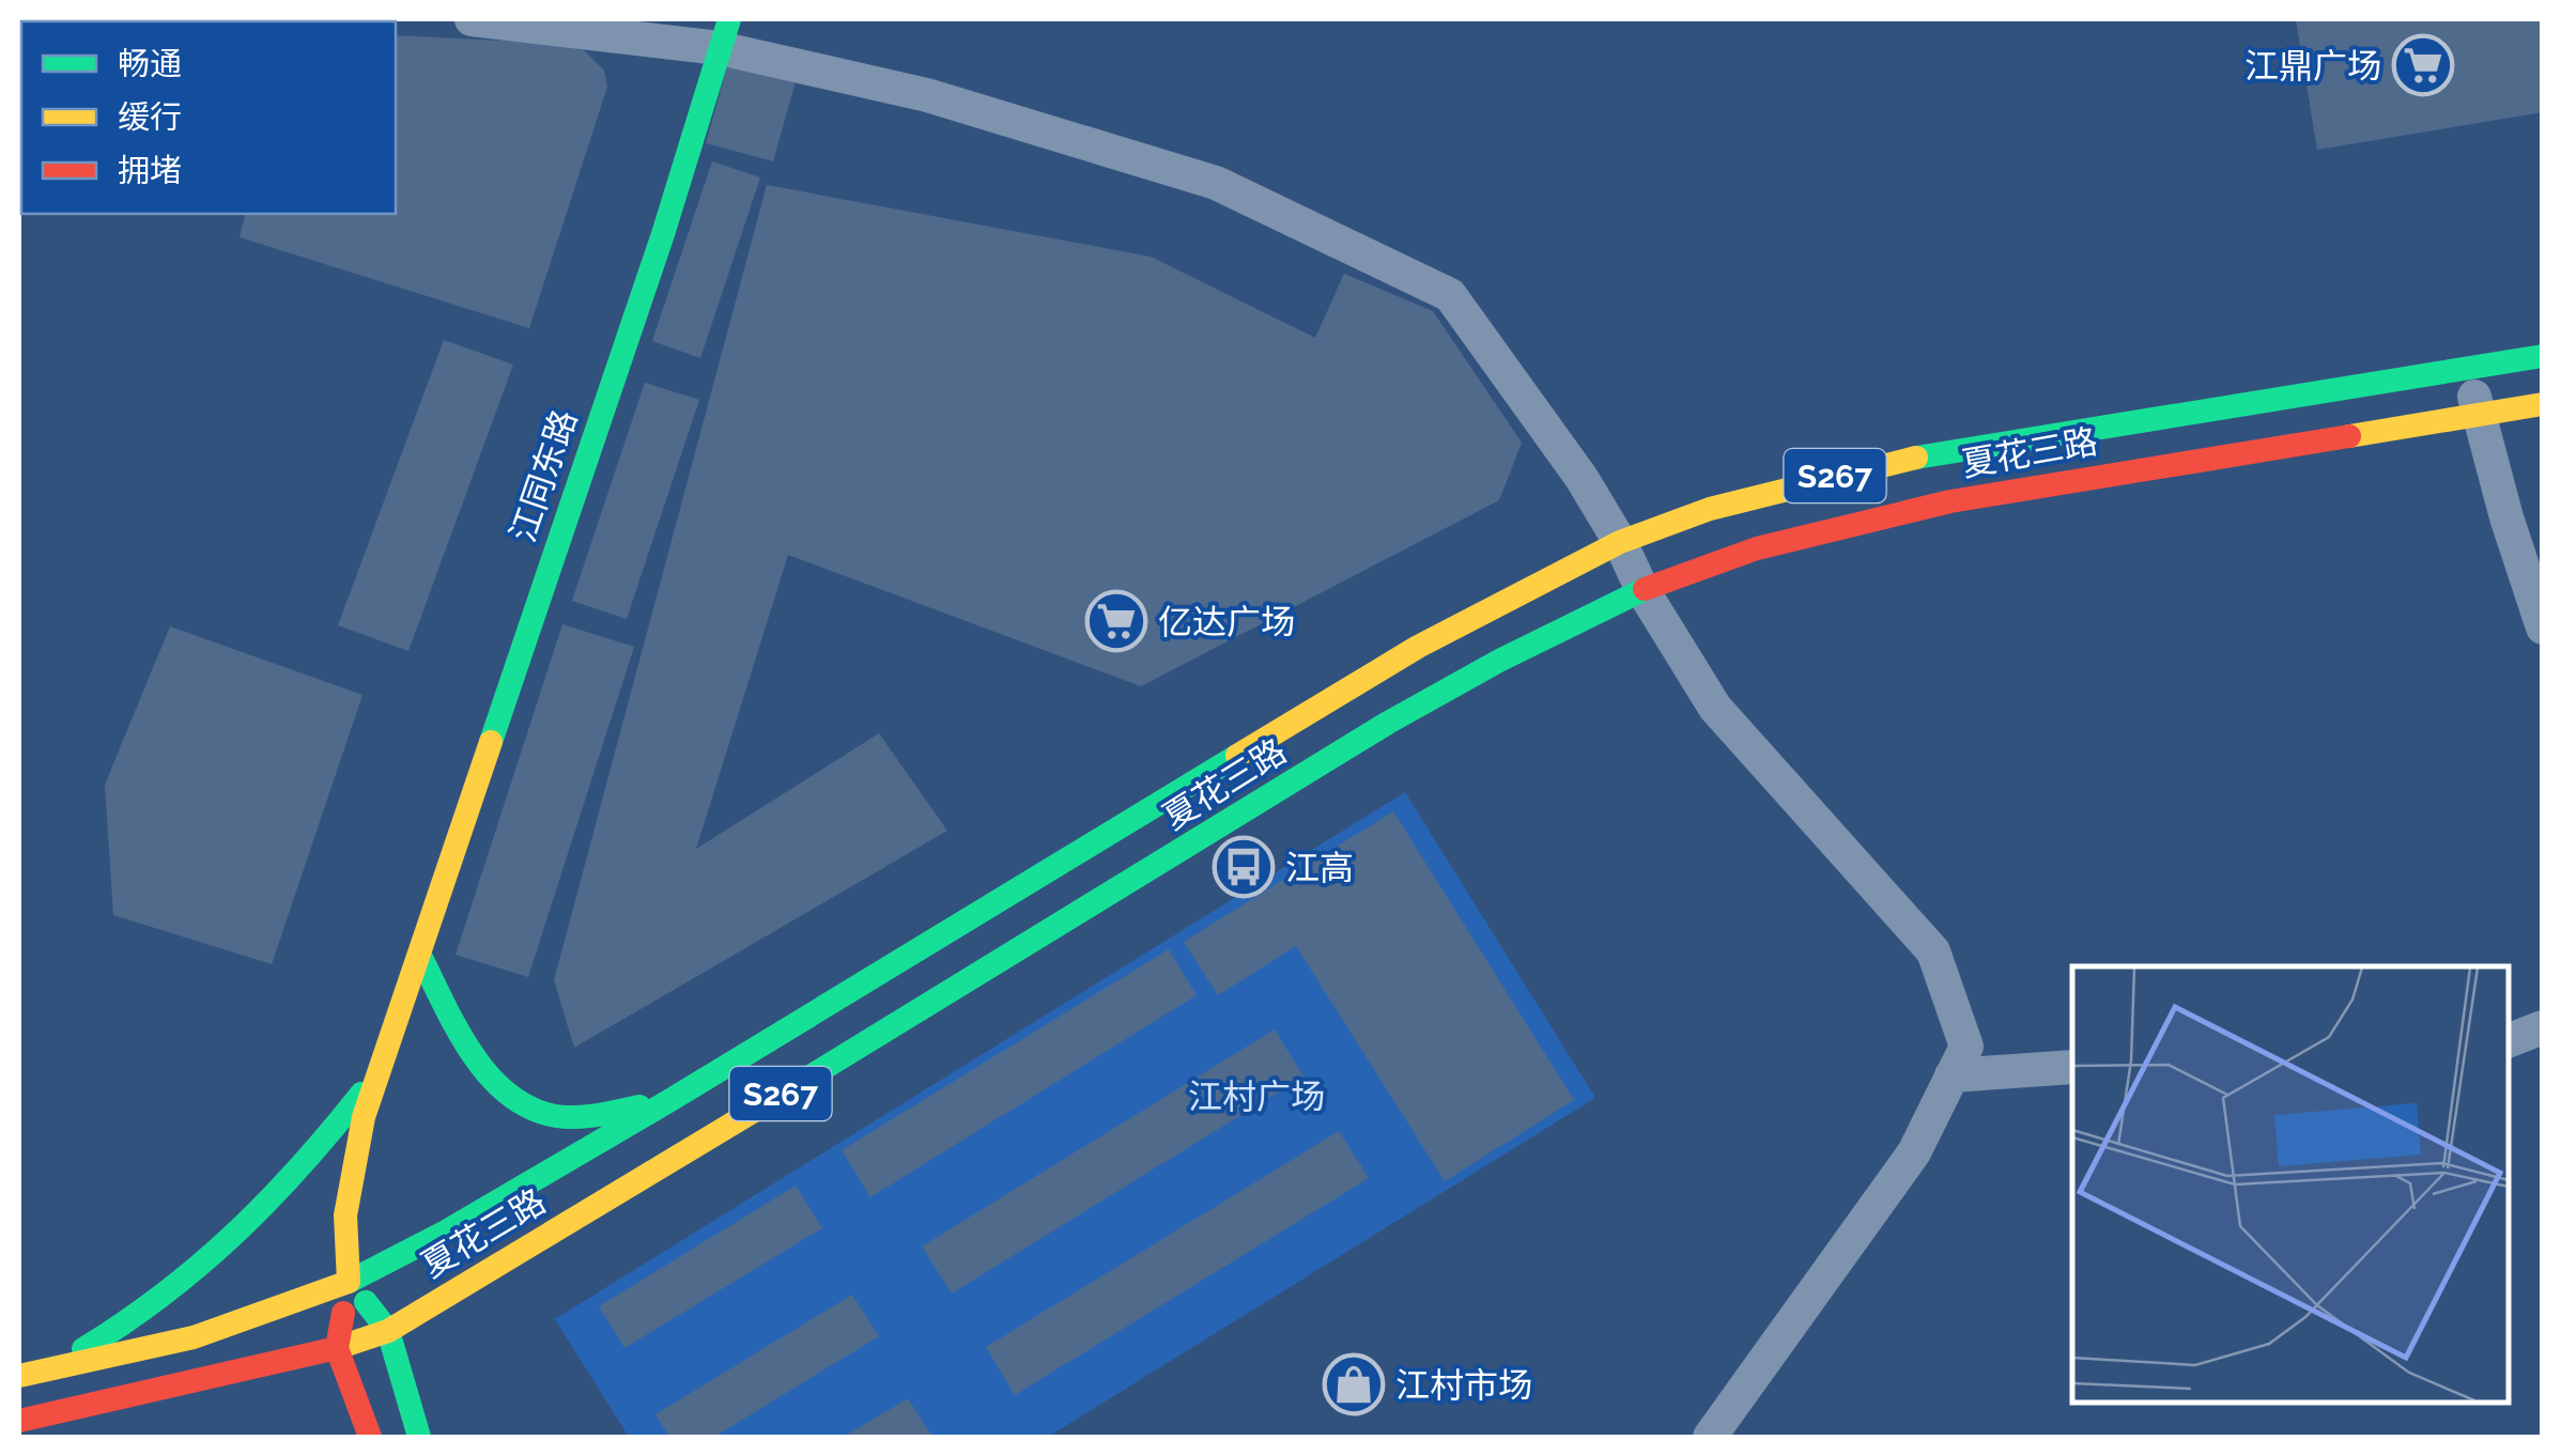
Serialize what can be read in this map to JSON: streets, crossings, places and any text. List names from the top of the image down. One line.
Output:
{"streets":{"main road":["夏花三路","江同东路","S267"]},"parks":["江村广场"],"places":{"supermarket":["江鼎广场","亿达广场"],"bus stop":["江高"],"shop":["江村市场"]},"legend":["畅通","缓行","拥堵"]}
